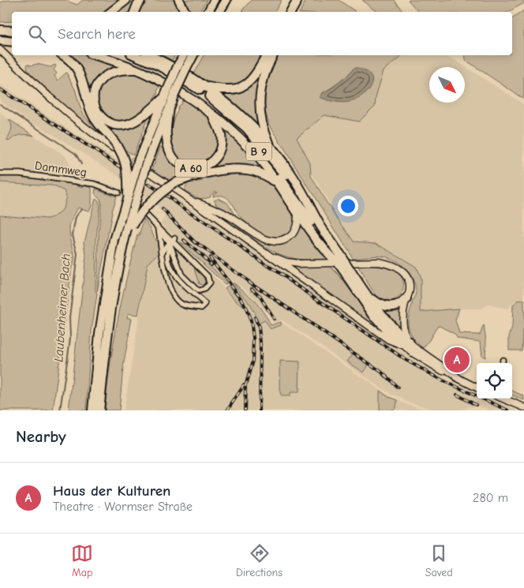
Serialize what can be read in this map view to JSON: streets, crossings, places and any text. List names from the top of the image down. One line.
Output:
{"streets":{"highway":["B 9","A 60"],"street":["Dammweg"]},"crossings":[["B 9","A 60"]],"water":["Laubenheimer Bach"],"north":"bottom right","page":{"search":"Search here","pins":"A","heading":"Nearby","list":[{"mark":"A","name":"Haus der Kulturen","note":"Theatre · Wormser Straße","value":"280 m"}],"nav":["Map","Directions","Saved"]}}
